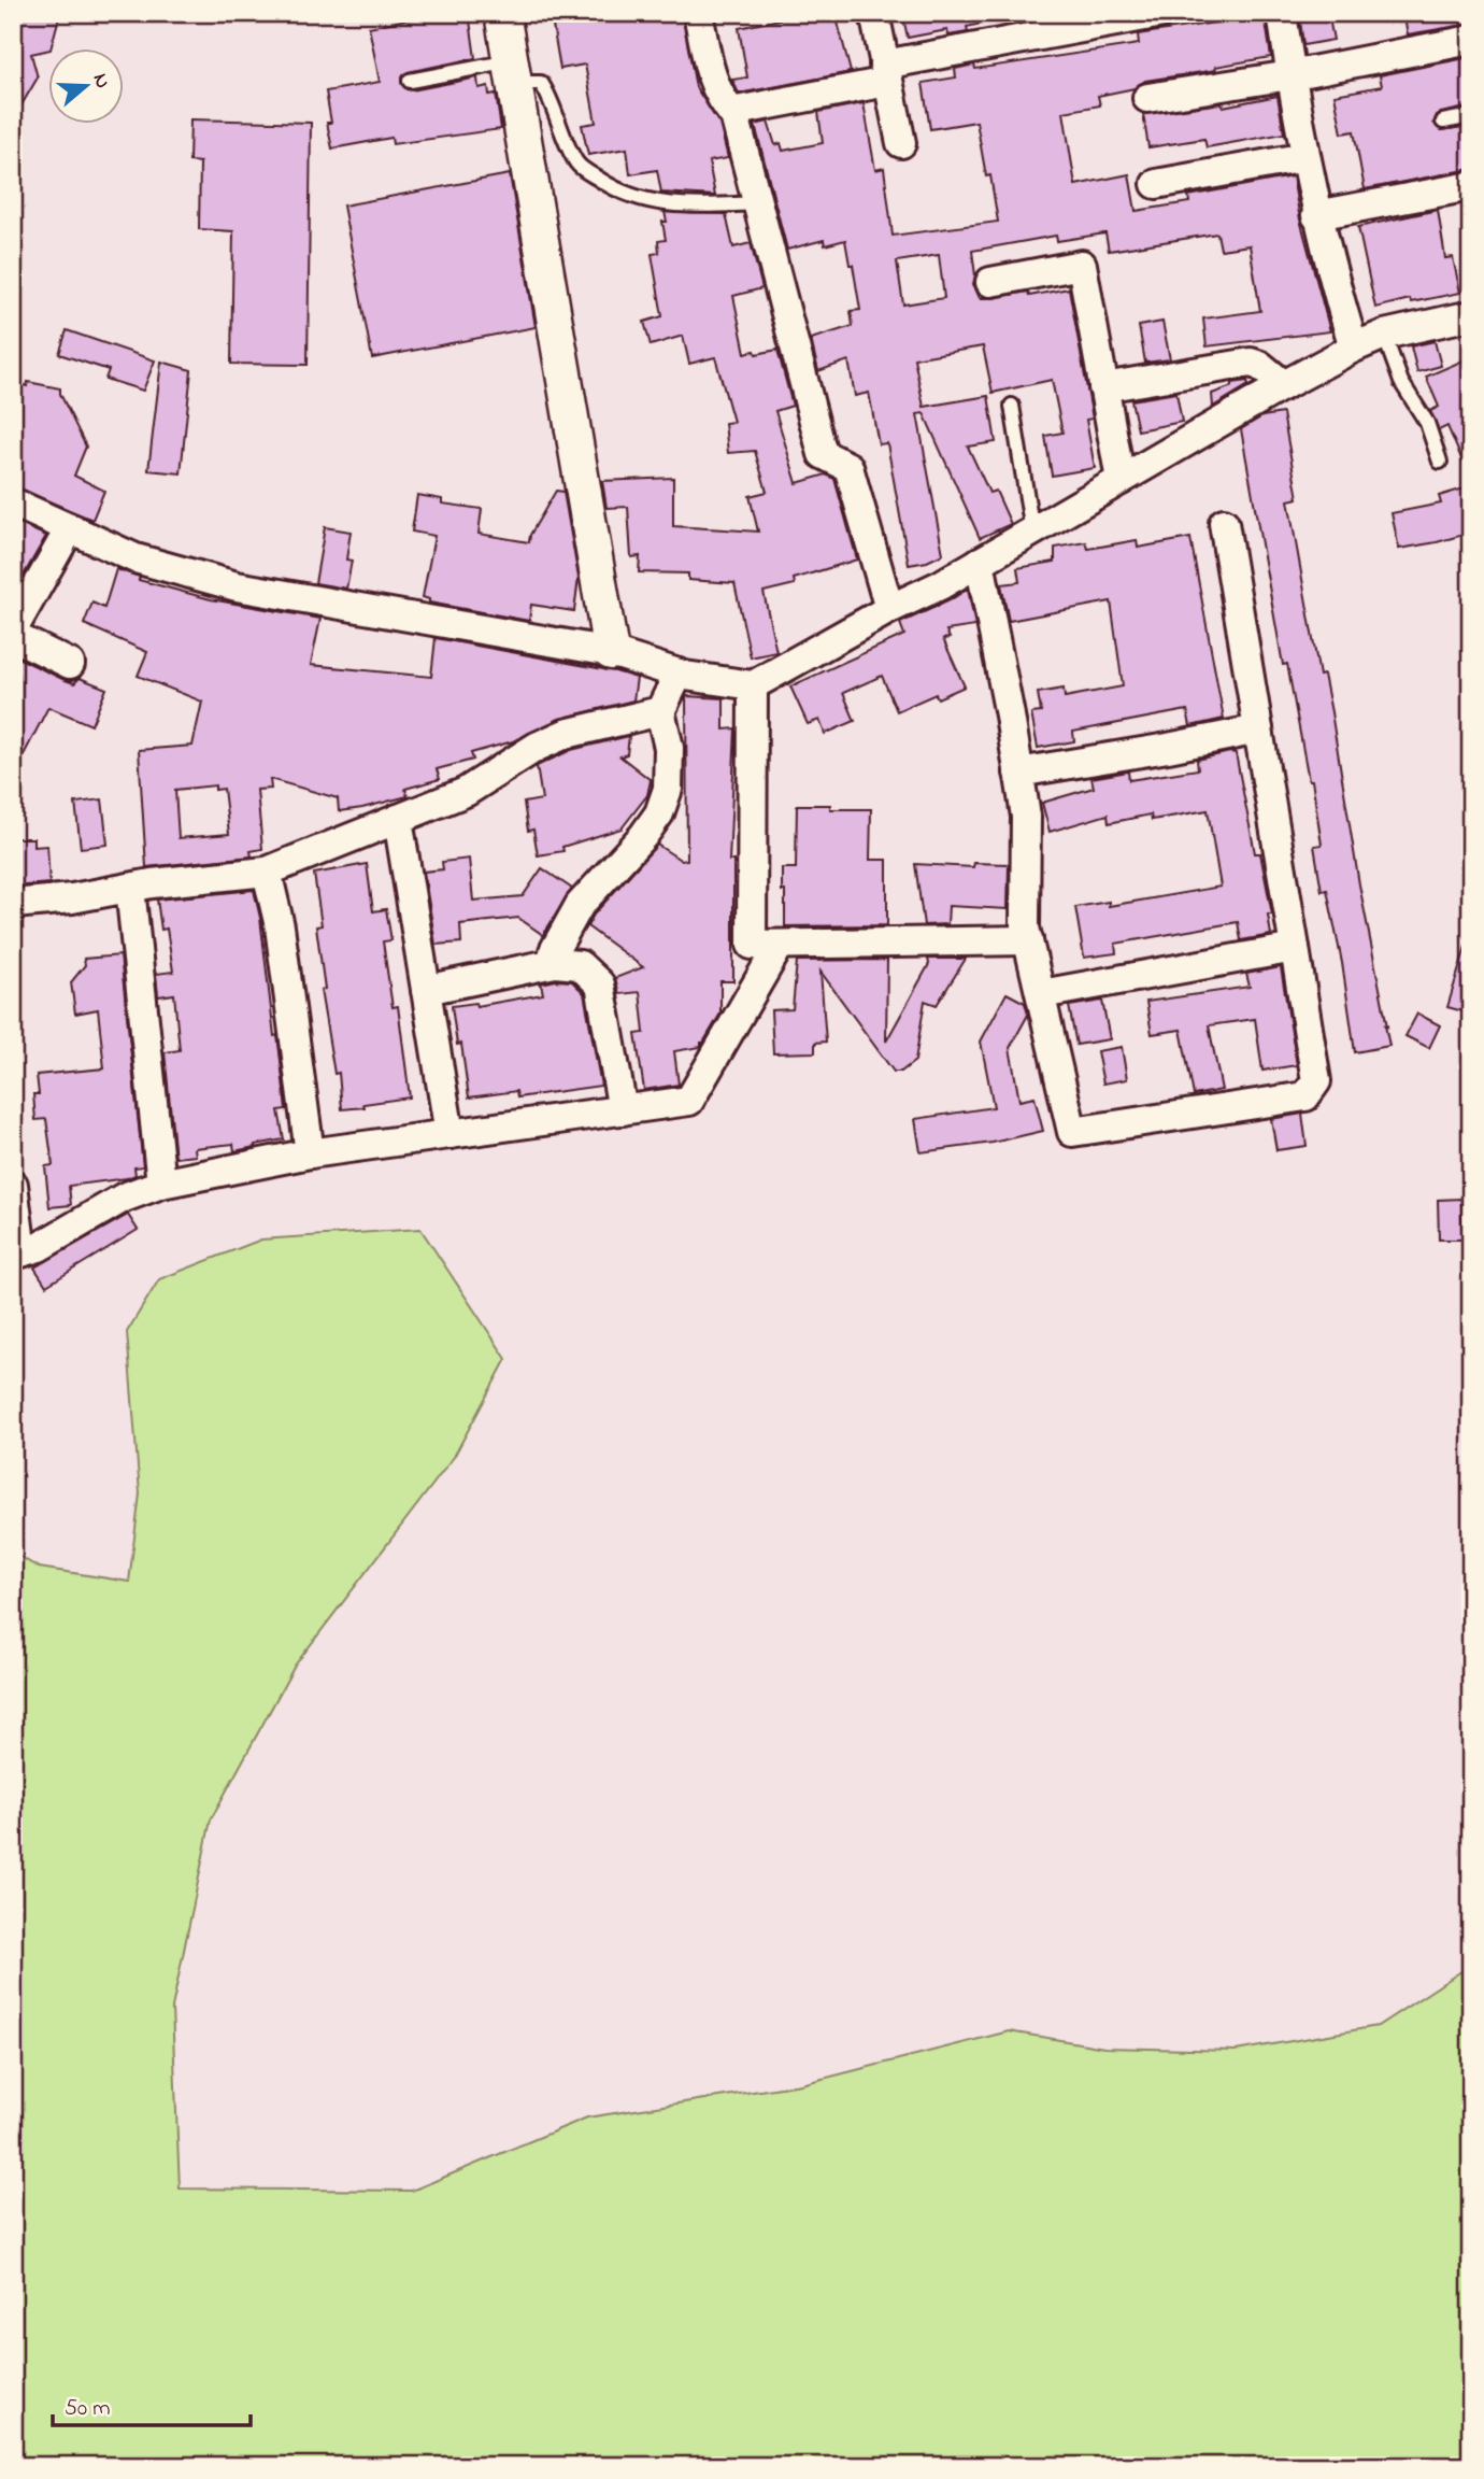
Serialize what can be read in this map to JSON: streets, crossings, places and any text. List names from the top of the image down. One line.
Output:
{"scale_bar":"50 m","north":"right"}
